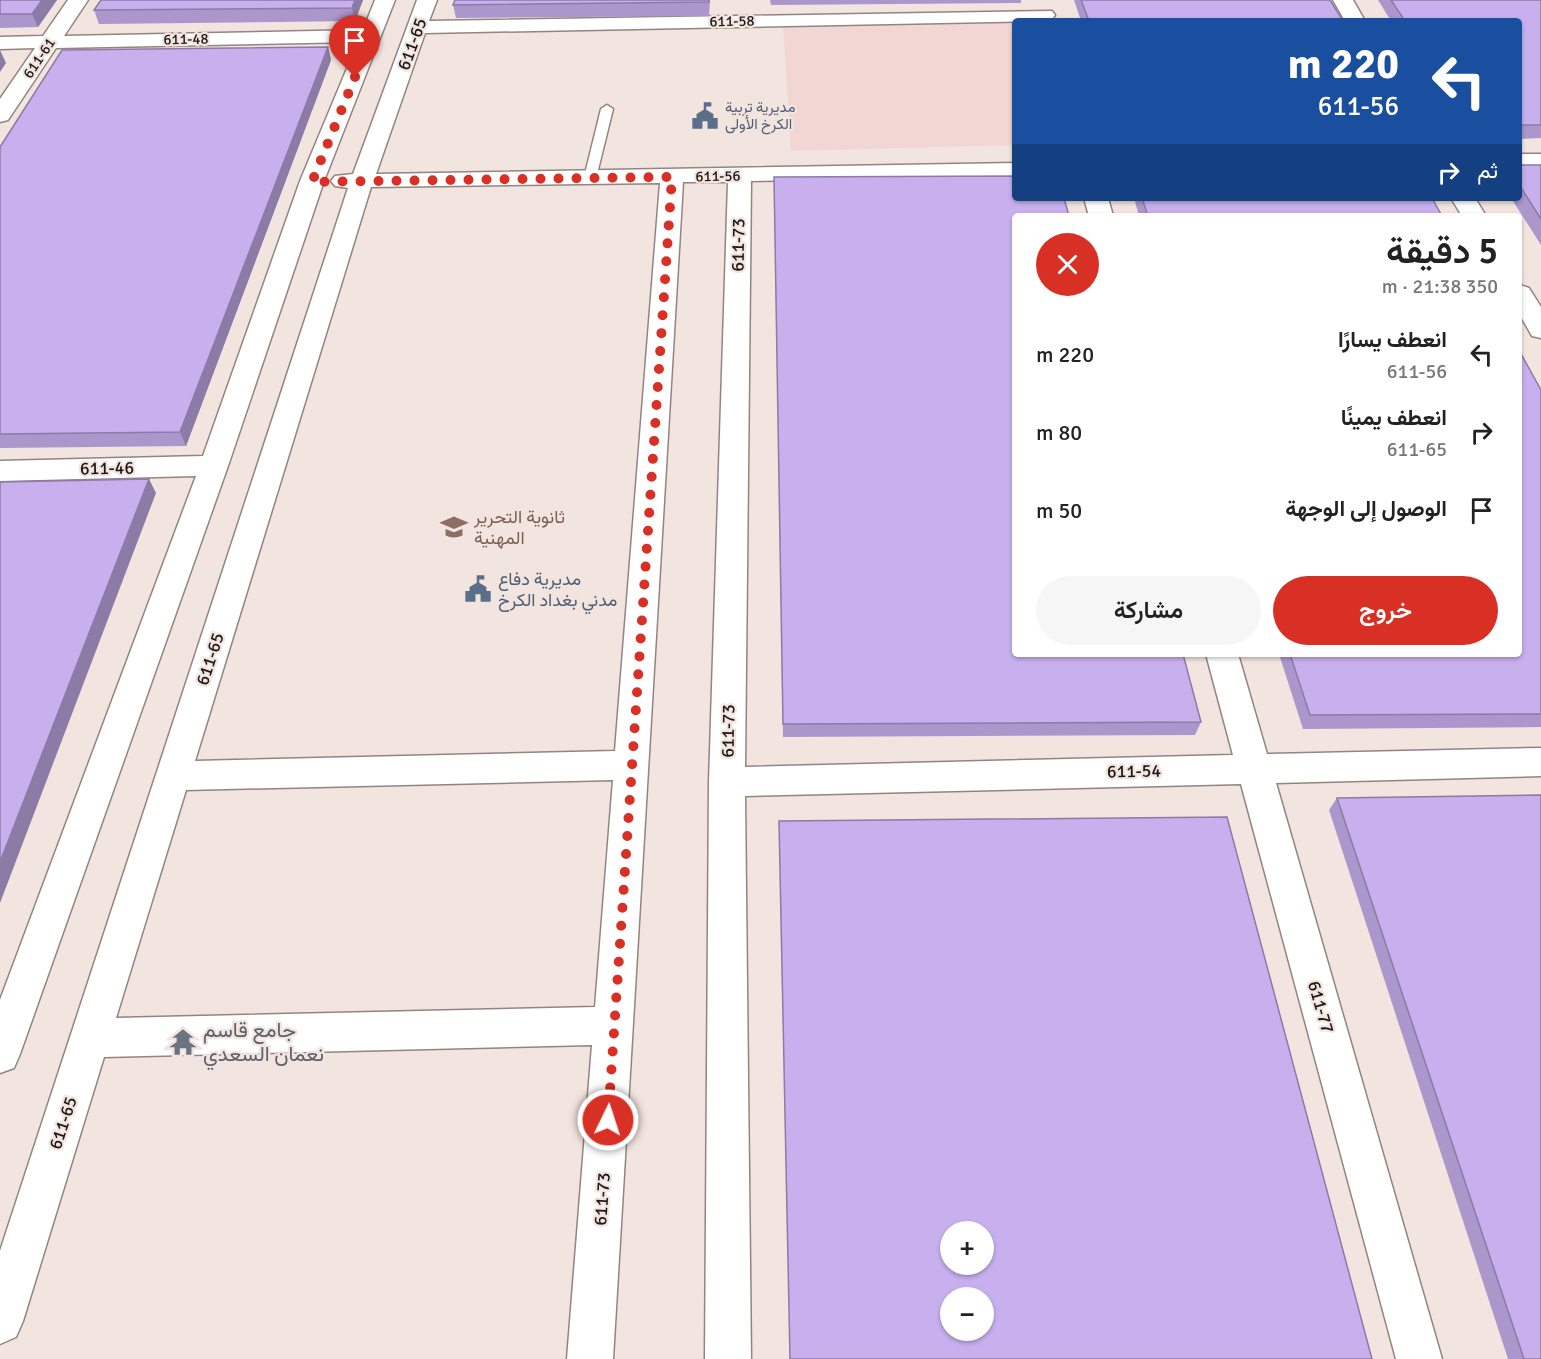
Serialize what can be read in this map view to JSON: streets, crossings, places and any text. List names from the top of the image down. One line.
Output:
{"streets":{"street":["611-58","611-48","611-65","611-61","611-56","611-73","611-46","611-54","611-77"]},"crossings":[["611-58","611-65"],["611-48","611-61"],["611-65","611-56"],["611-56","611-73"],["611-73","611-54"],["611-54","611-77"]],"places":{"public building":["مديرية تربية الكرخ الأولى","مديرية دفاع مدني بغداد الكرخ"],"school or university":["ثانوية التحرير المهنية"],"temple":["جامع قاسم نعمان السعدي"]},"page":{"turn":["220 m","611-56"],"then":"ثم","heading":["5 دقيقة","350 m · 21:38"],"list":[{"name":"انعطف يسارًا","note":"611-56","value":"220 m"},{"name":"انعطف يمينًا","note":"611-65","value":"80 m"},{"name":"الوصول إلى الوجهة","value":"50 m"}],"buttons":["خروج","مشاركة"],"map_buttons":["+","−"]}}
